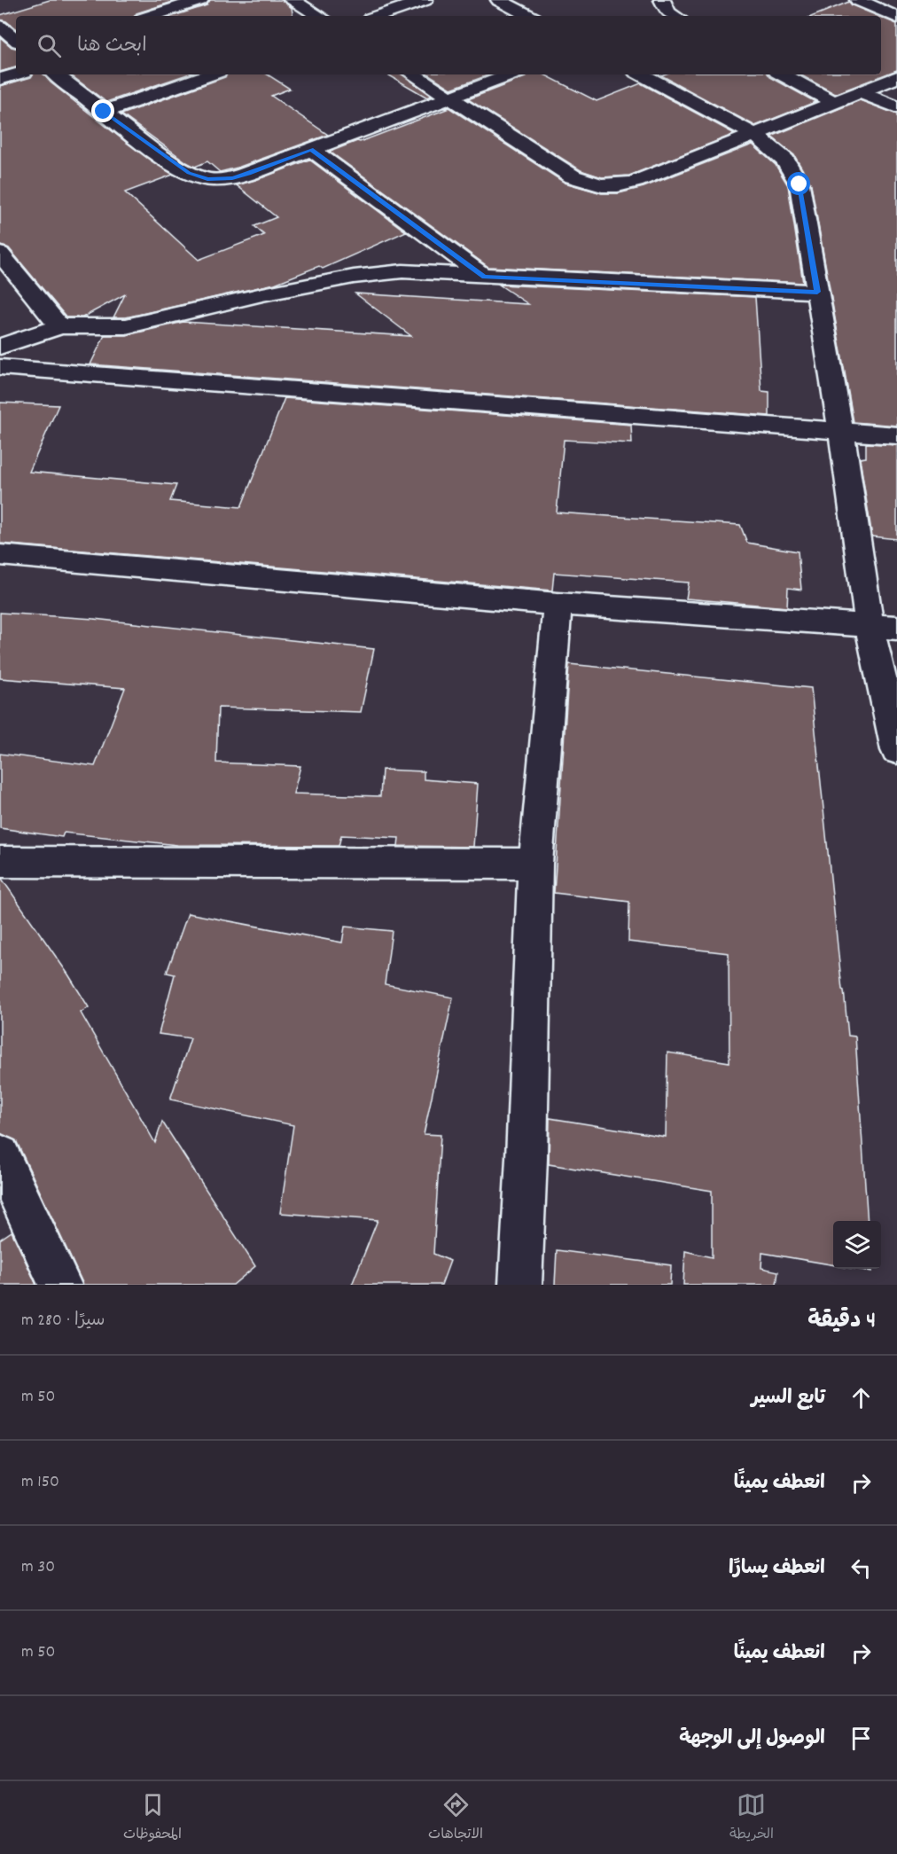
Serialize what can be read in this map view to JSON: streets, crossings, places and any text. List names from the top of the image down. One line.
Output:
{"page":{"search":"ابحث هنا","heading":["4 دقيقة","سيرًا · 280 m"],"list":[["تابع السير","50 m"],["انعطف يمينًا","150 m"],["انعطف يسارًا","30 m"],["انعطف يمينًا","50 m"],"الوصول إلى الوجهة"],"nav":["الخريطة","الاتجاهات","المحفوظات"]}}
